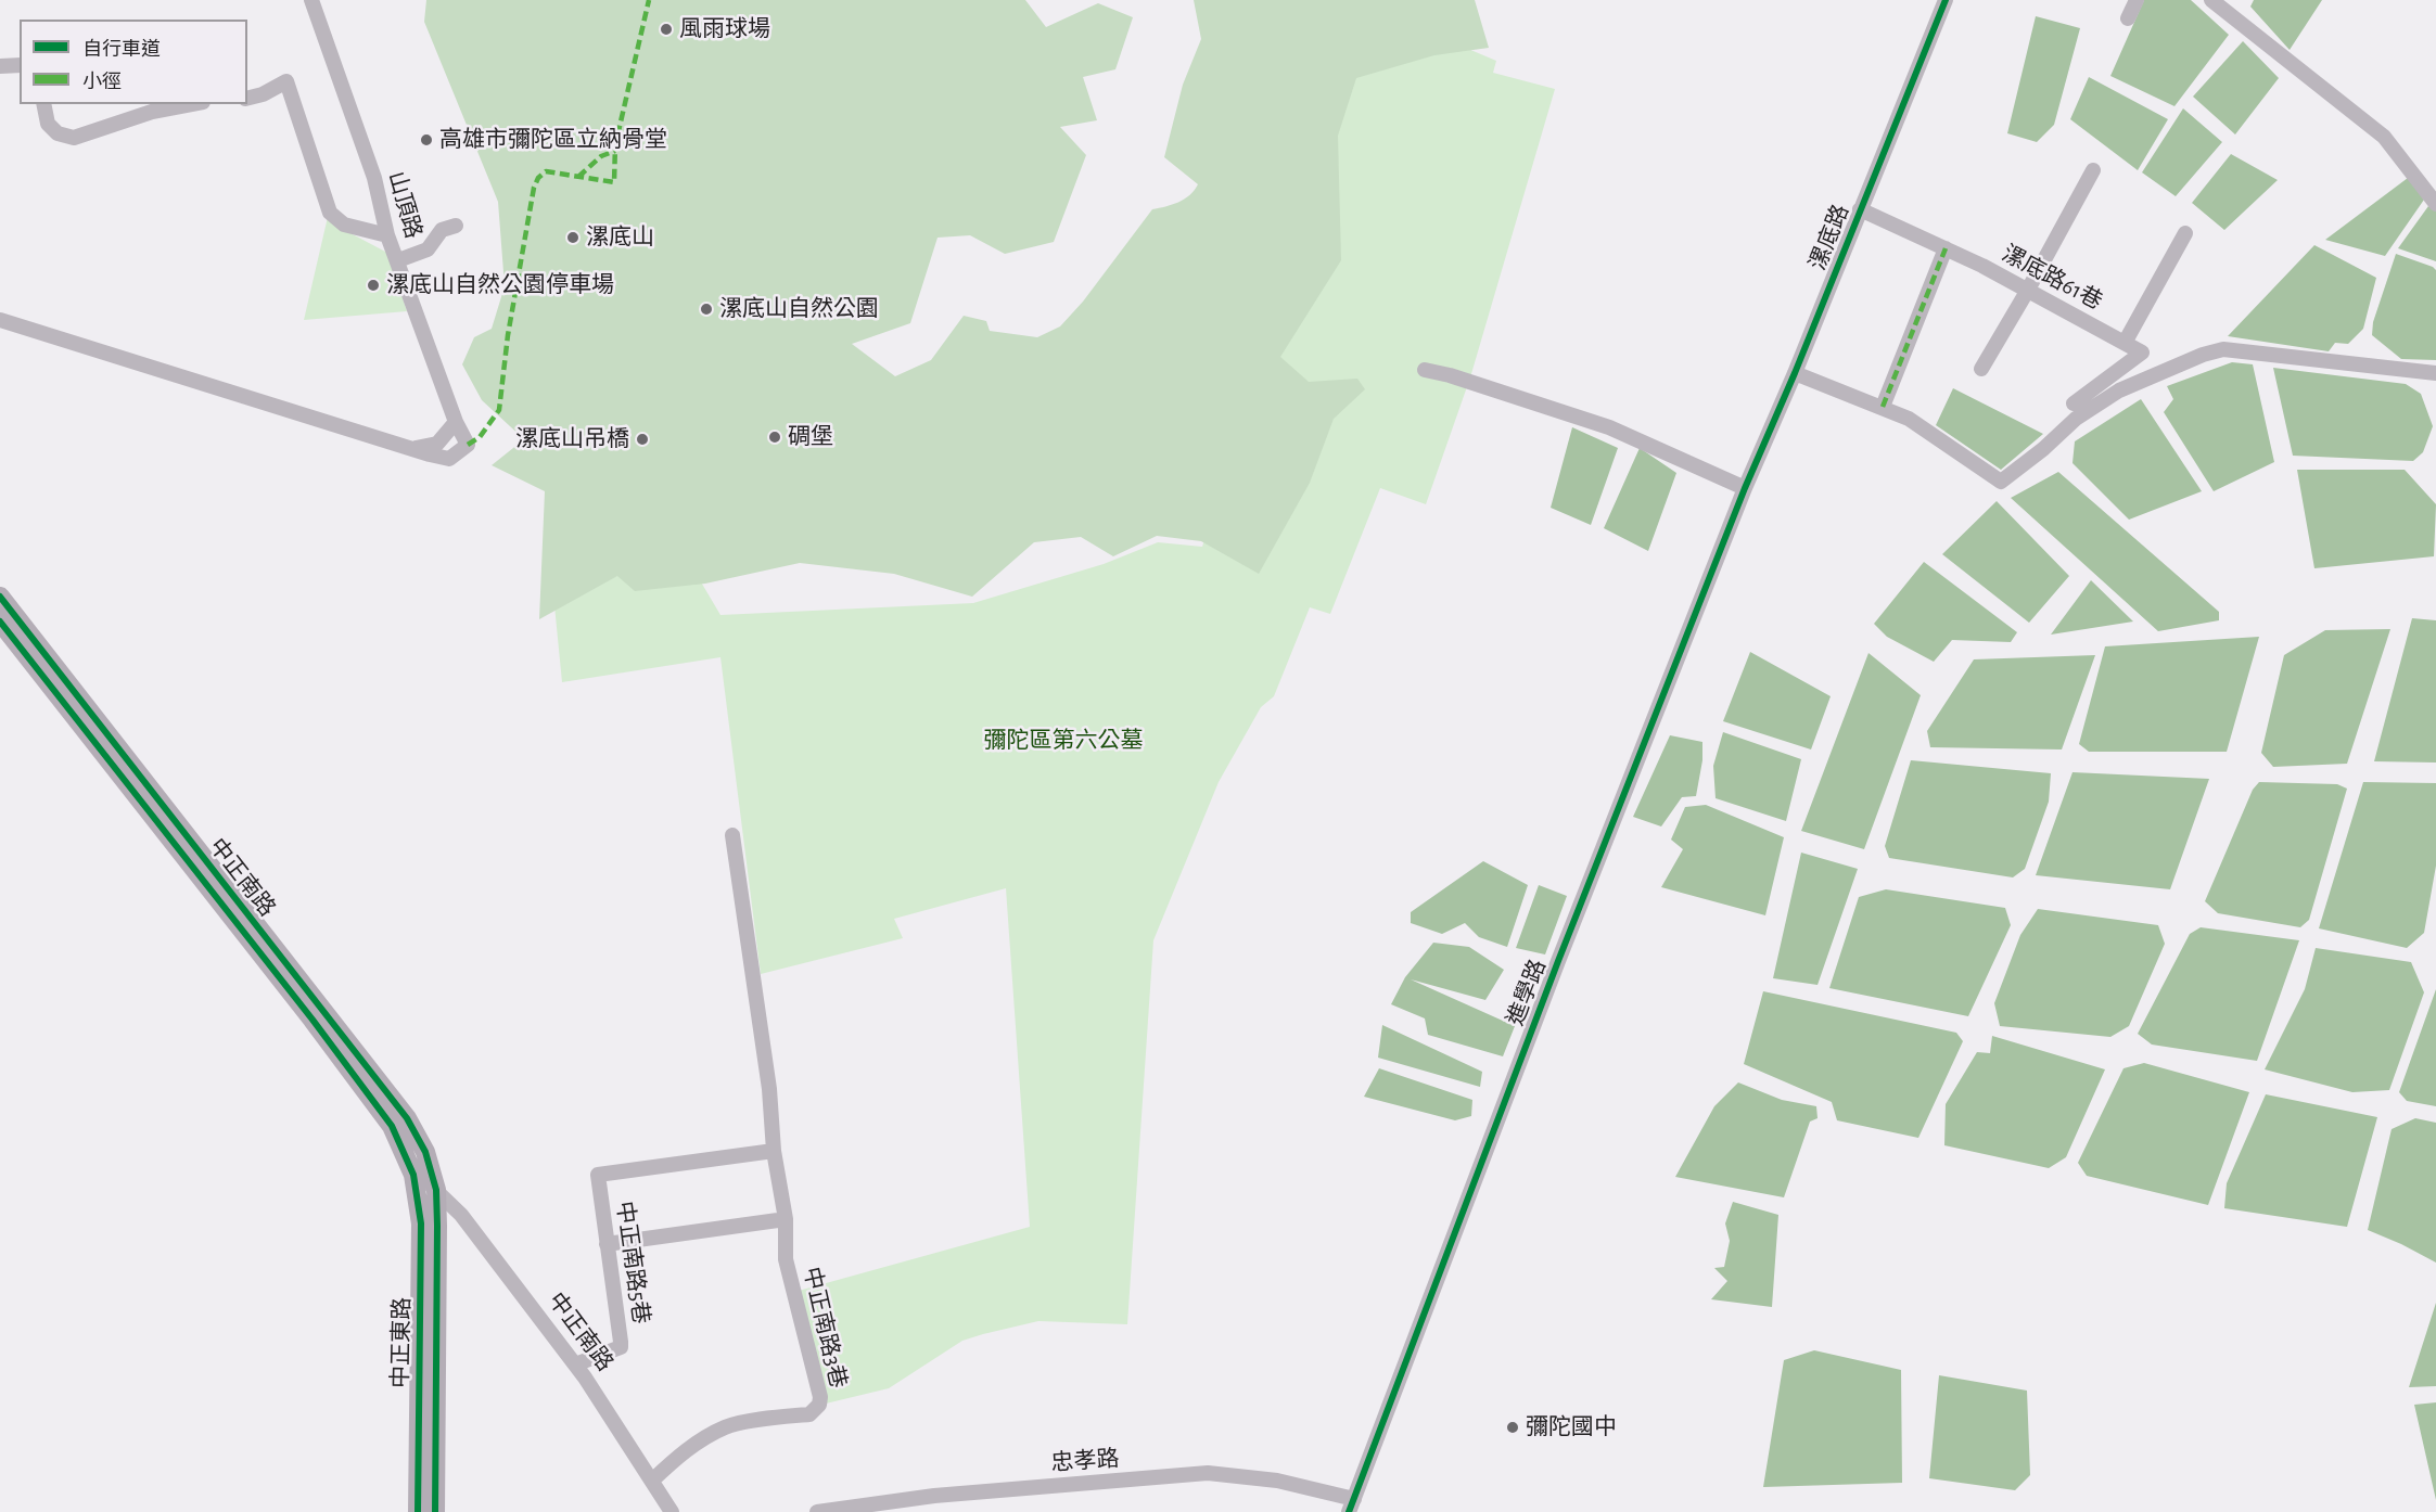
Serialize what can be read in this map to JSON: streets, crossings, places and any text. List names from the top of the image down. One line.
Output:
{"streets":{"main road":["中正南路","中正東路"],"street":["山頂路","漯底路","漯底路61巷","進學路","中正南路5巷","中正南路3巷","忠孝路"]},"crossings":[["漯底路","漯底路61巷"],["漯底路","進學路"],["中正南路","中正南路5巷"],["中正南路","中正南路3巷"],["中正南路","中正東路"],["進學路","忠孝路"],["中正南路5巷","中正南路3巷"]],"parks":["彌陀區第六公墓"],"places":["風雨球場","高雄市彌陀區立納骨堂","漯底山","漯底山自然公園停車場","漯底山自然公園","碉堡","漯底山吊橋","彌陀國中"],"legend":["自行車道","小徑"]}
